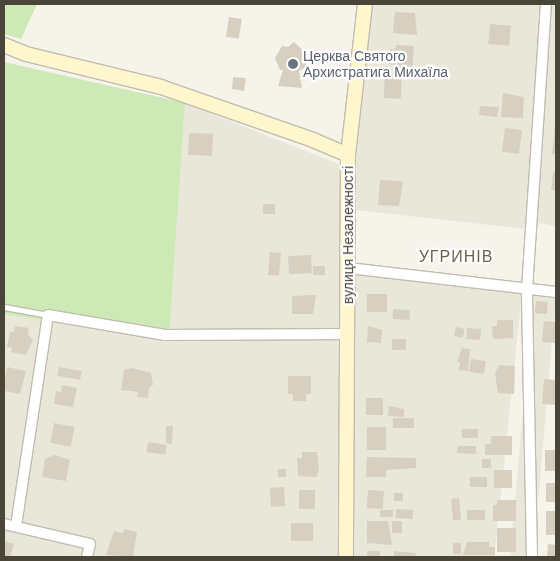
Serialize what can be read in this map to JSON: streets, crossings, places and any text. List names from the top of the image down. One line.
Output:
{"streets":{"street":["вулиця Незалежності"]},"districts":["УГРИНІВ"],"places":["Церква Святого Архистратига Михаїла"]}
